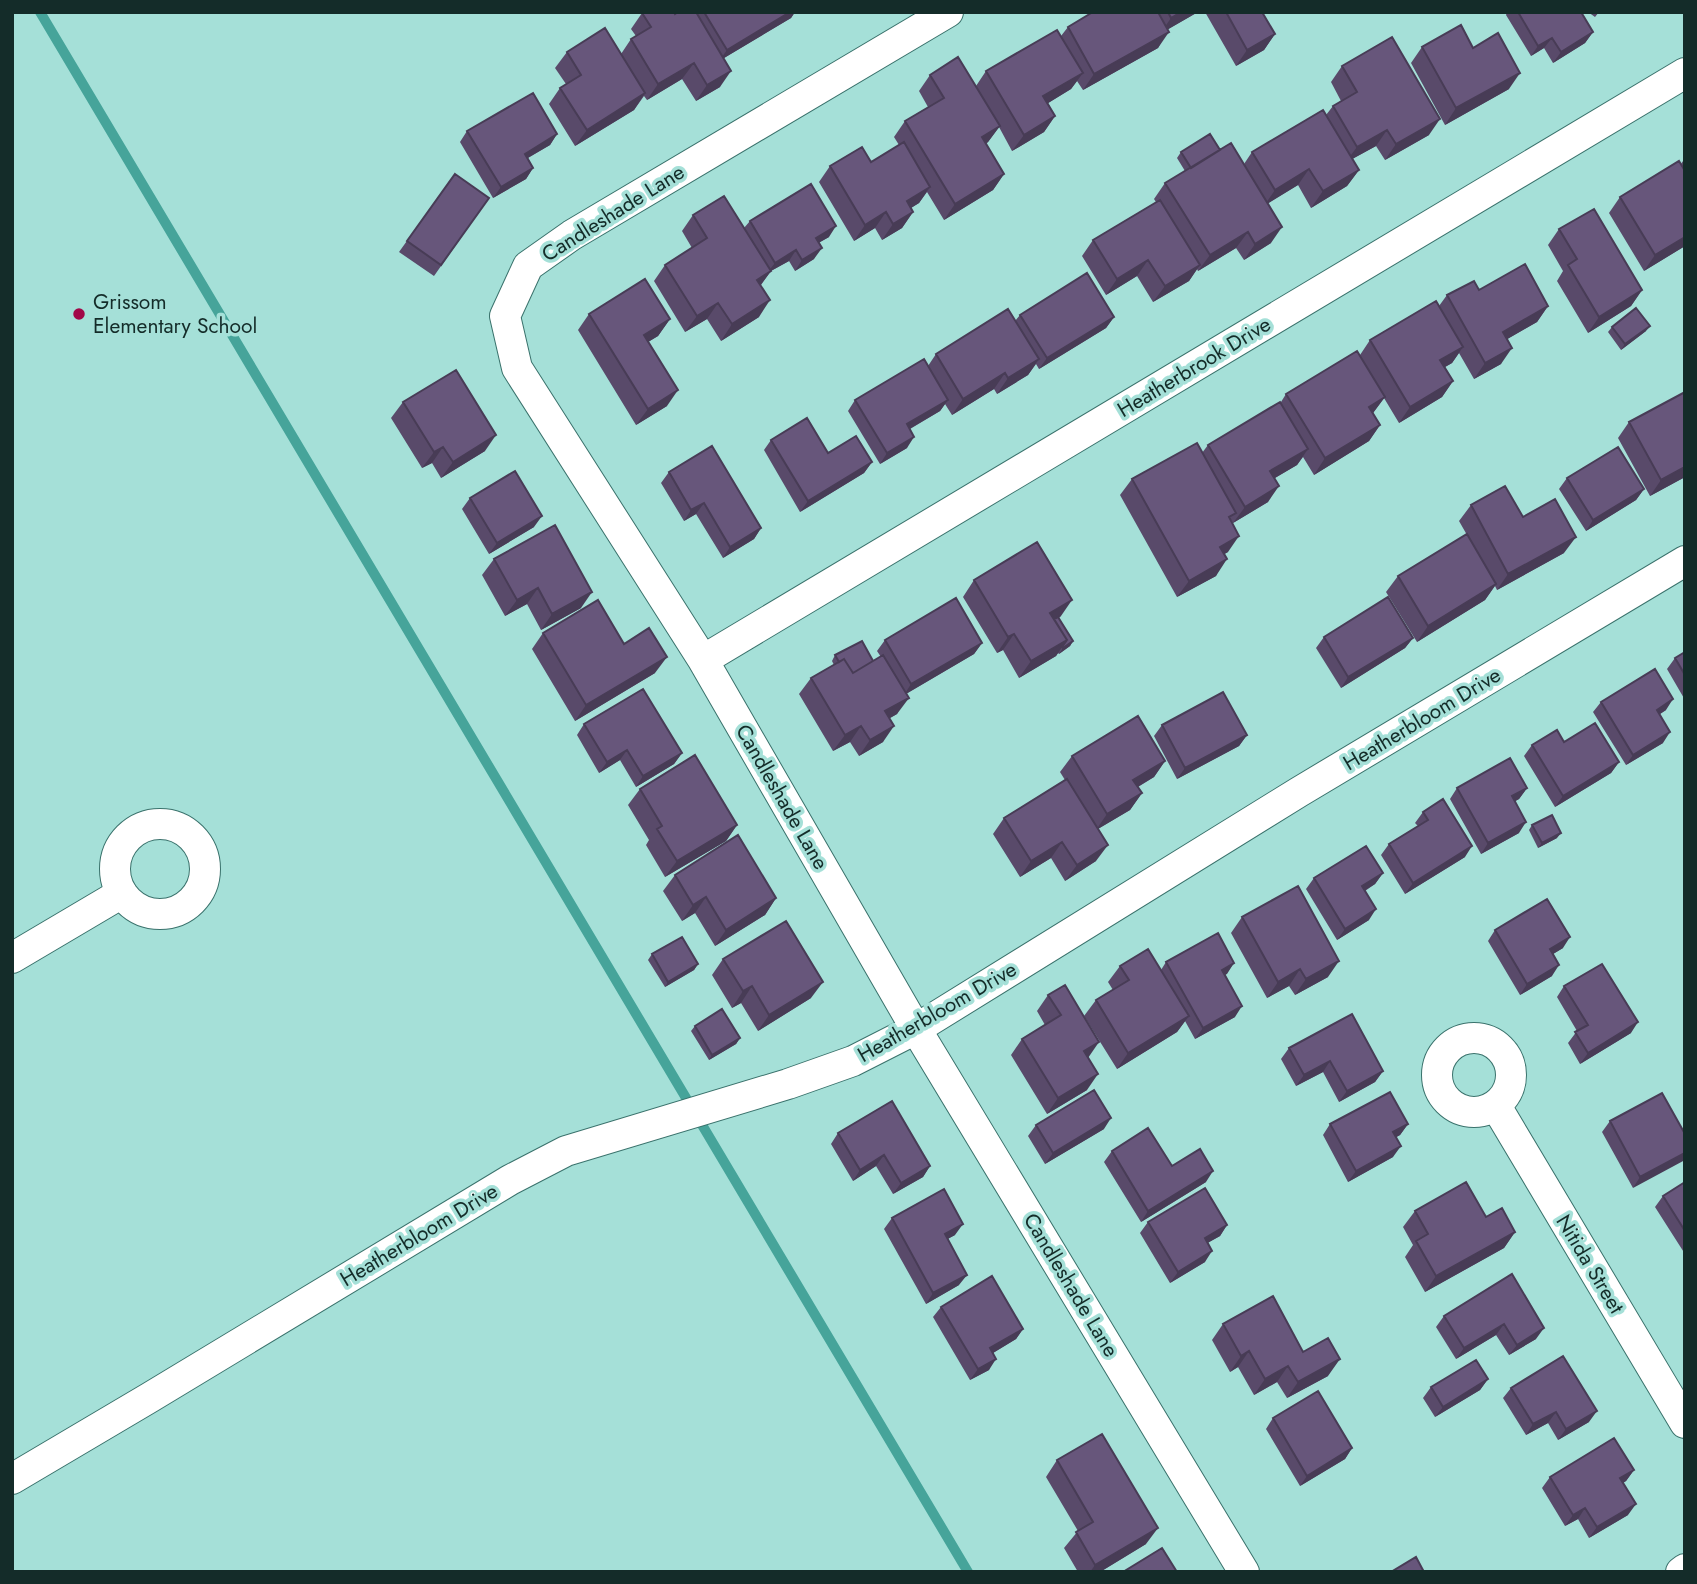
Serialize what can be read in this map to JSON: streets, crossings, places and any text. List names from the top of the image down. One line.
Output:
{"streets":{"street":["Candleshade Lane","Heatherbrook Drive","Heatherbloom Drive","Nitida Street"]},"crossings":[["Candleshade Lane","Heatherbrook Drive"],["Candleshade Lane","Heatherbloom Drive"]],"places":["Grissom Elementary School"]}
